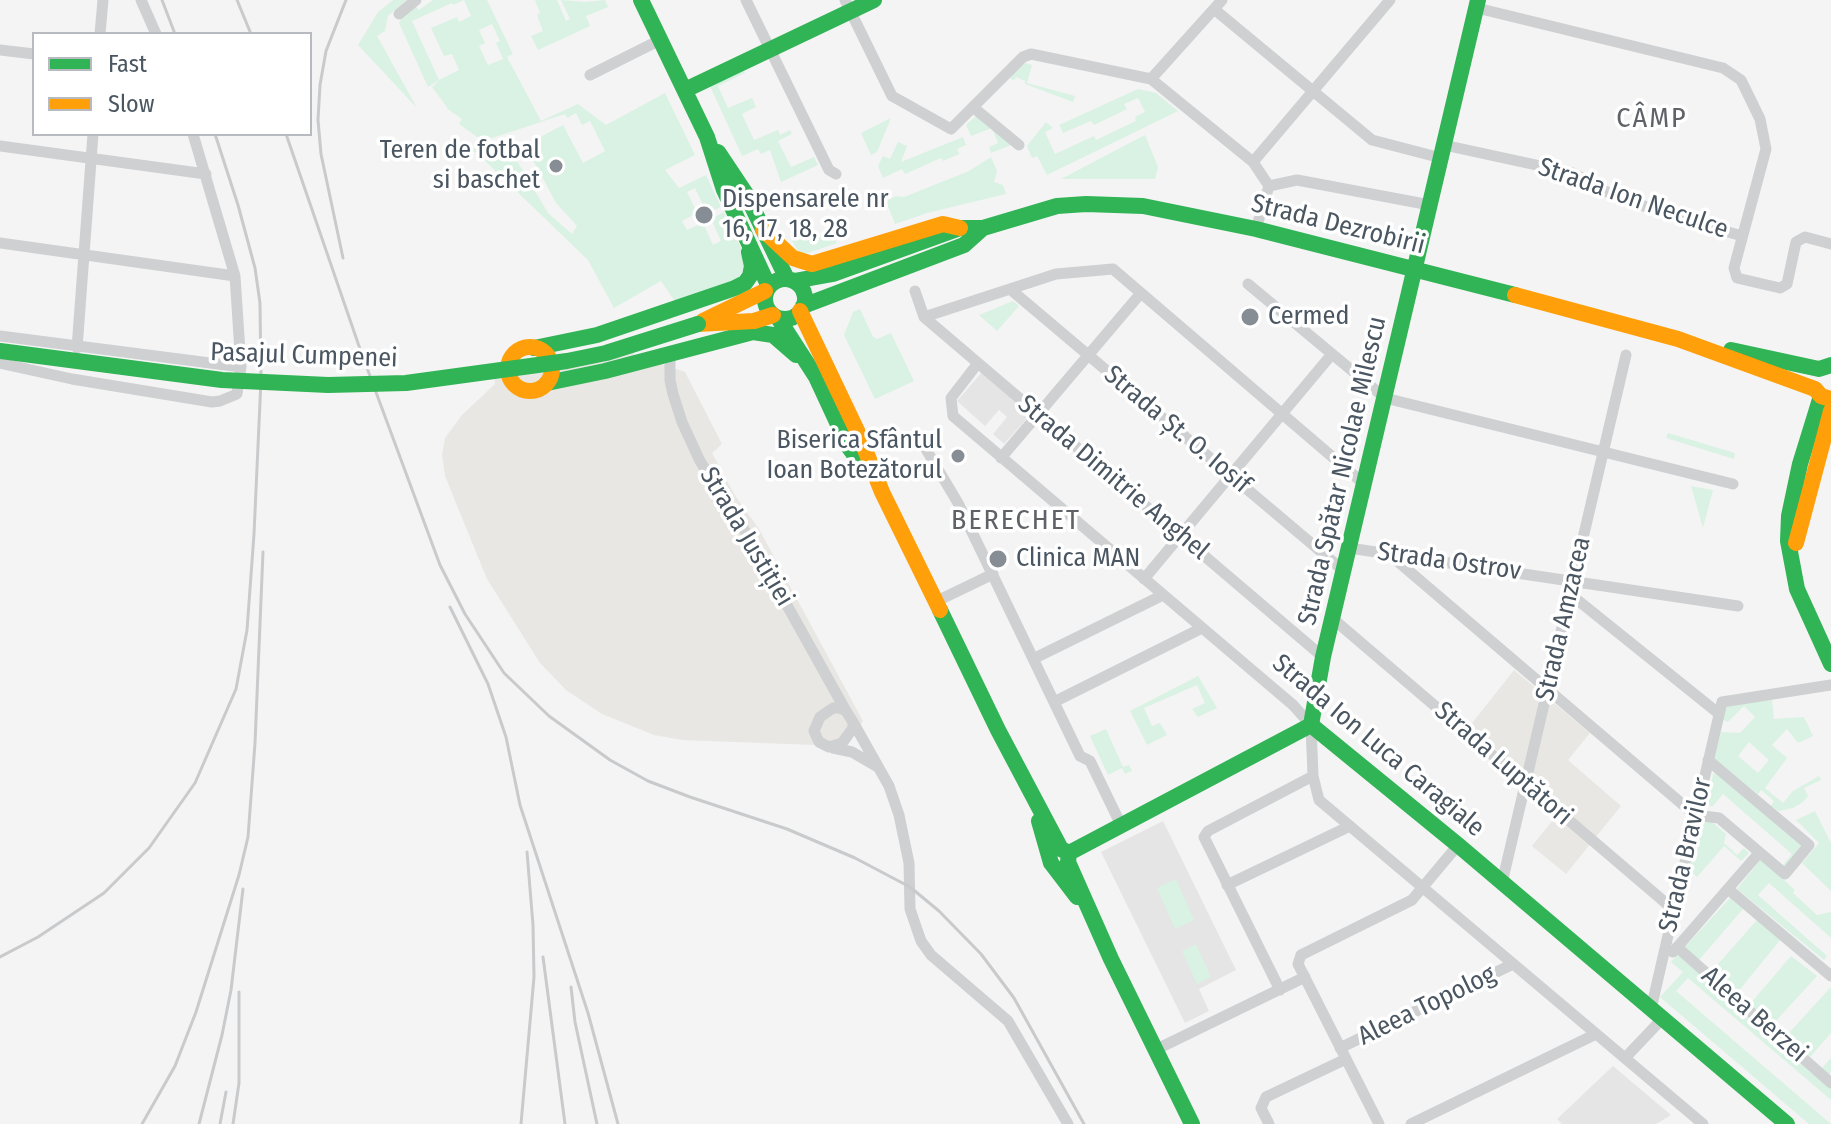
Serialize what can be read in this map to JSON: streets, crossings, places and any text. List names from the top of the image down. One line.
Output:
{"streets":{"main road":["Strada Dezrobirii","Pasajul Cumpenei","Strada Spătar Nicolae Milescu","Strada Ion Luca Caragiale"],"street":["Strada Ion Neculce","Strada Șt. O. Iosif","Strada Dimitrie Anghel","Strada Justiției","Strada Ostrov","Strada Amzacea","Strada Luptători","Strada Bravilor","Aleea Topolog","Aleea Berzei"]},"crossings":[["Strada Ion Neculce","Strada Spătar Nicolae Milescu"],["Strada Dezrobirii","Strada Spătar Nicolae Milescu"],["Strada Șt. O. Iosif","Strada Spătar Nicolae Milescu"],["Strada Spătar Nicolae Milescu","Strada Dimitrie Anghel"],["Strada Spătar Nicolae Milescu","Strada Ostrov"],["Strada Spătar Nicolae Milescu","Strada Ion Luca Caragiale"],["Strada Spătar Nicolae Milescu","Strada Luptători"],["Strada Spătar Nicolae Milescu","Aleea Topolog"],["Strada Dimitrie Anghel","Strada Ion Luca Caragiale"],["Strada Ostrov","Strada Amzacea"],["Strada Amzacea","Strada Ion Luca Caragiale"],["Strada Amzacea","Strada Luptători"],["Strada Ion Luca Caragiale","Strada Bravilor"],["Strada Ion Luca Caragiale","Aleea Topolog"],["Strada Luptători","Strada Bravilor"],["Strada Bravilor","Aleea Berzei"]],"districts":["CÂMP","BERECHET"],"places":["Teren de fotbal si baschet","Dispensarele nr 16, 17, 18, 28","Cermed","Biserica Sfântul Ioan Botezătorul","Clinica MAN"],"legend":["Fast","Slow"]}
